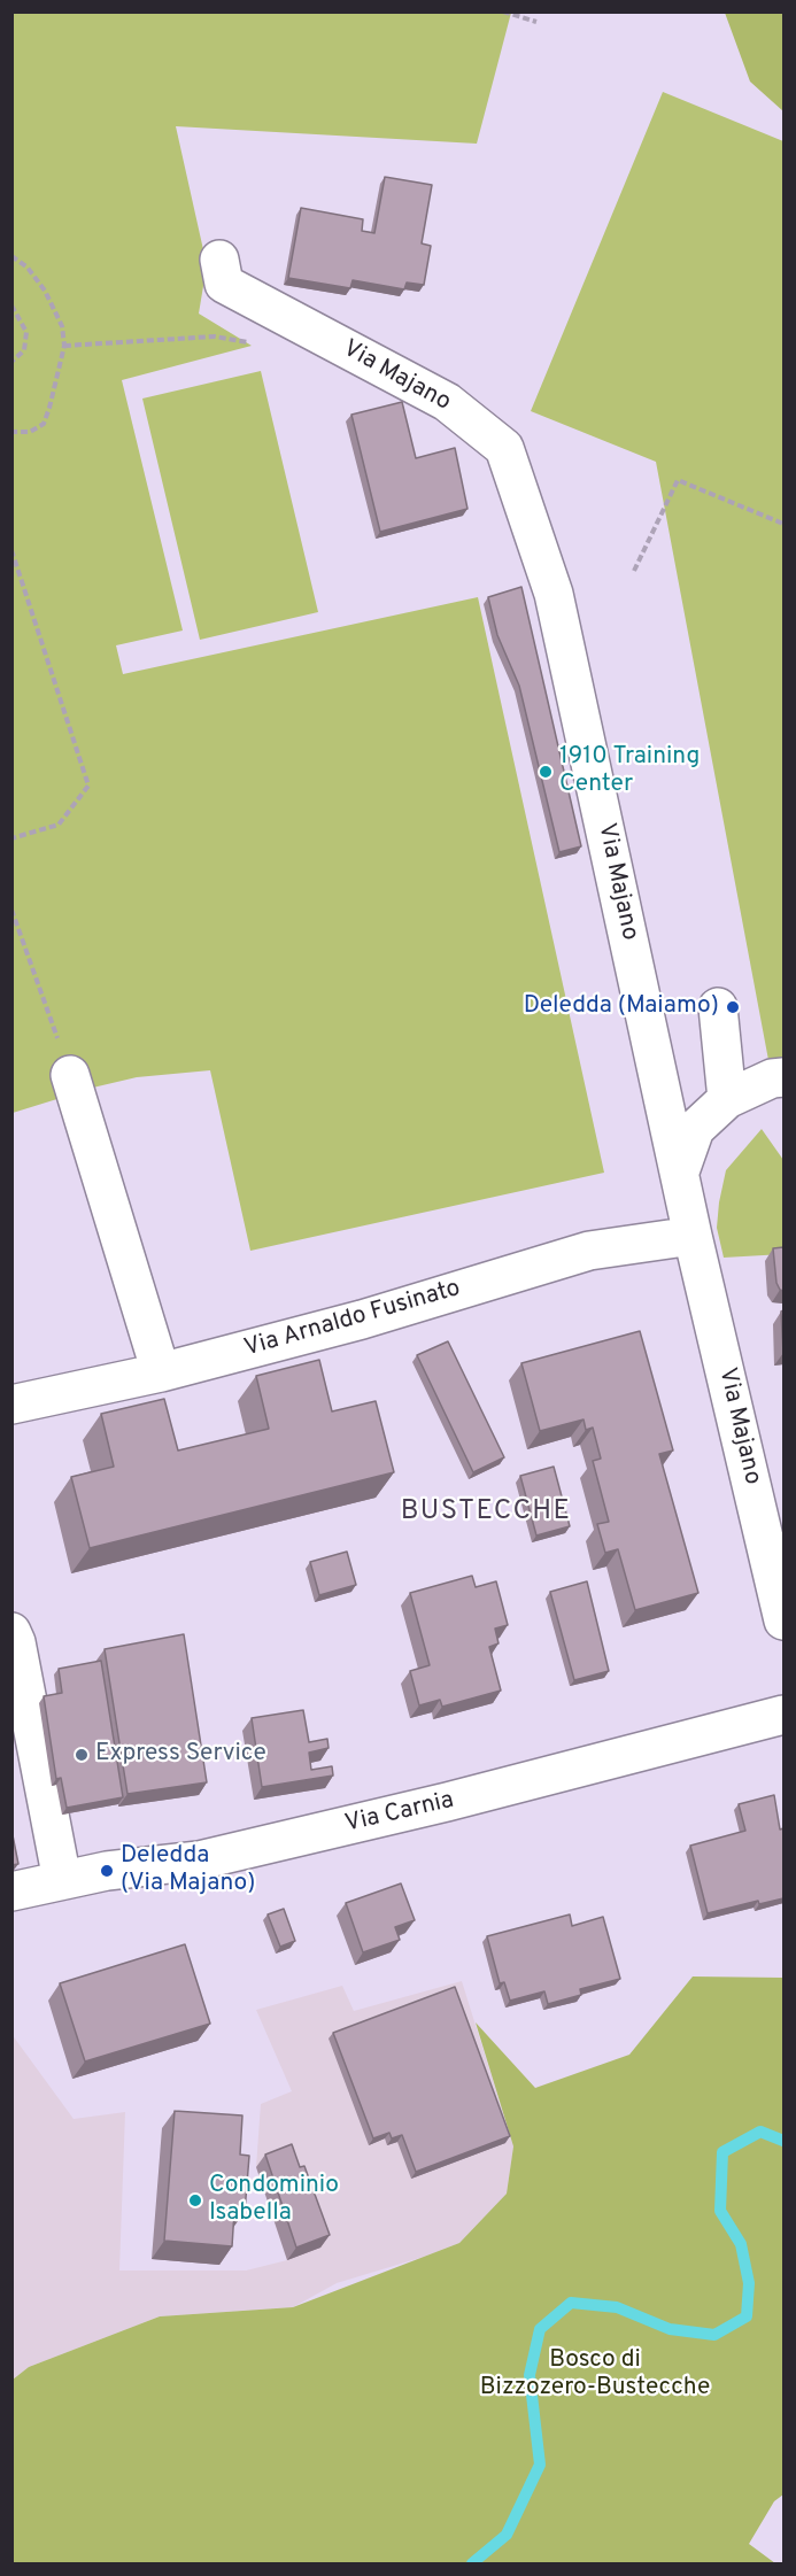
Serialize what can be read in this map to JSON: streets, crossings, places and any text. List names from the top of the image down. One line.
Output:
{"streets":{"street":["Via Majano","Via Arnaldo Fusinato","Via Carnia"]},"crossings":[["Via Majano","Via Arnaldo Fusinato"]],"districts":["BUSTECCHE"],"parks":["Bosco di Bizzozero-Bustecche"],"places":["1910 Training Center","Deledda (Maiamo)","Express Service","Deledda (Via Majano)","Condominio Isabella"]}
